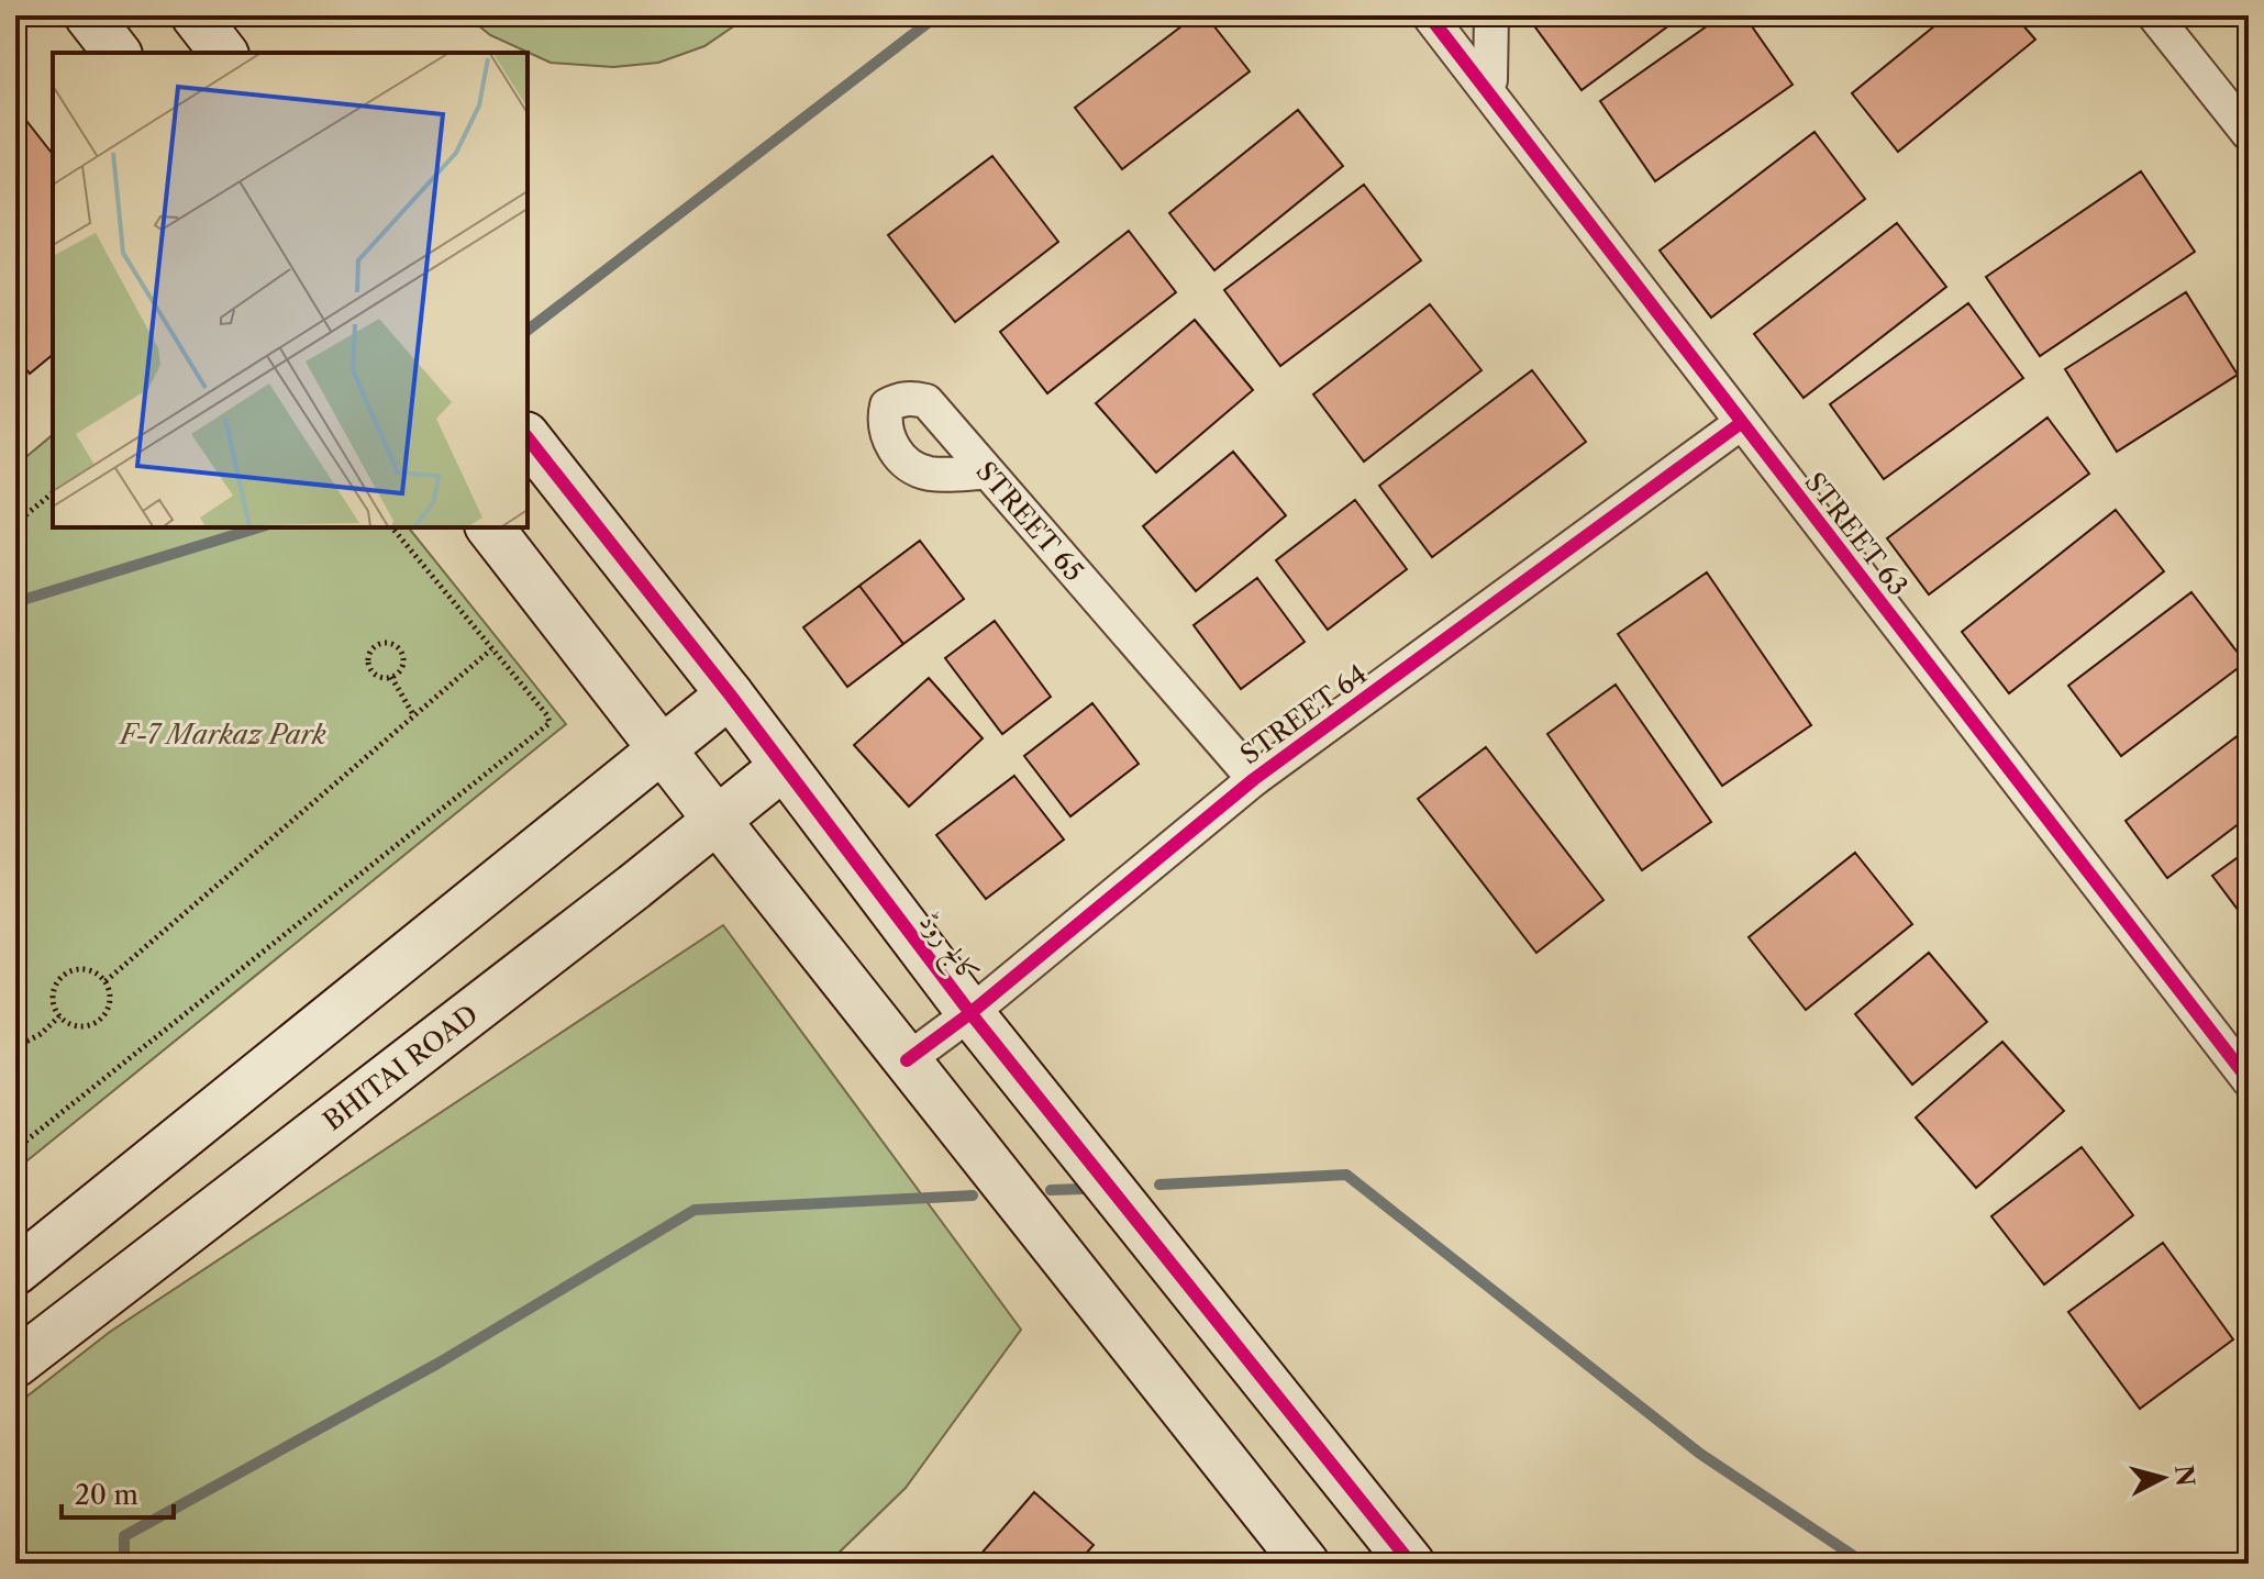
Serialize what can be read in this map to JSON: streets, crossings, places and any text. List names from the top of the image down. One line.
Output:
{"streets":{"street":["STREET 65","STREET 63","STREET 64","کالج روڈ","BHITAI ROAD"]},"crossings":[["STREET 65","STREET 64"],["STREET 63","STREET 64"],["STREET 64","کالج روڈ"],["کالج روڈ","BHITAI ROAD"]],"parks":["F-7 Markaz Park"],"scale_bar":"20 m","north":"right"}
